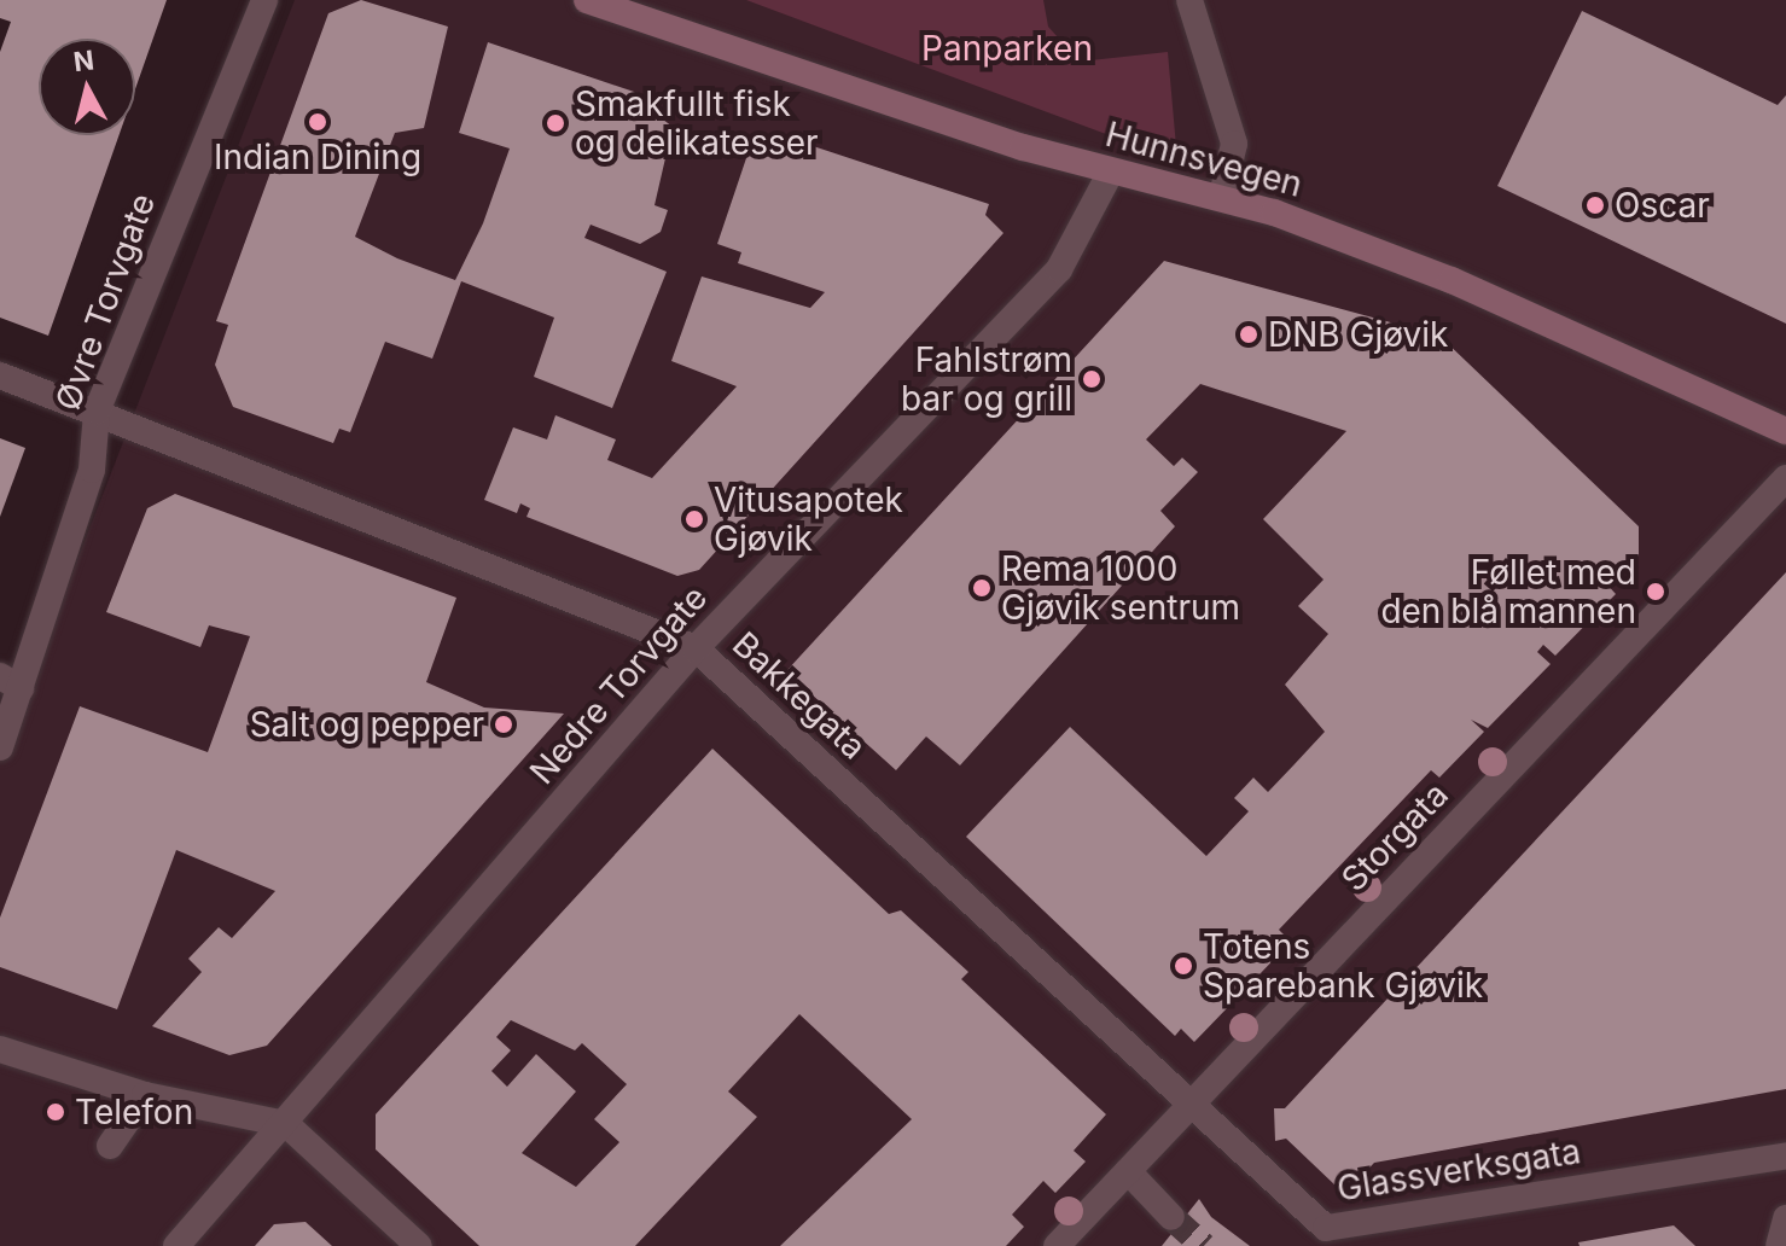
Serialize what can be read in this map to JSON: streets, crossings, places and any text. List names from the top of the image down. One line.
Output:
{"streets":{"main road":["Hunnsvegen"],"street":["Øvre Torvgate","Nedre Torvgate","Bakkegata","Storgata","Glassverksgata"]},"crossings":[["Hunnsvegen","Nedre Torvgate"],["Øvre Torvgate","Bakkegata"],["Nedre Torvgate","Bakkegata"],["Bakkegata","Storgata"],["Bakkegata","Glassverksgata"],["Storgata","Glassverksgata"]],"parks":["Panparken"],"places":["Indian Dining","Smakfullt fisk og delikatesser","Oscar","DNB Gjøvik","Fahlstrøm bar og grill","Vitusapotek Gjøvik","Rema 1000 Gjøvik sentrum","Føllet med den blå mannen","Salt og pepper","Totens Sparebank Gjøvik","Telefon"],"north":"top"}
